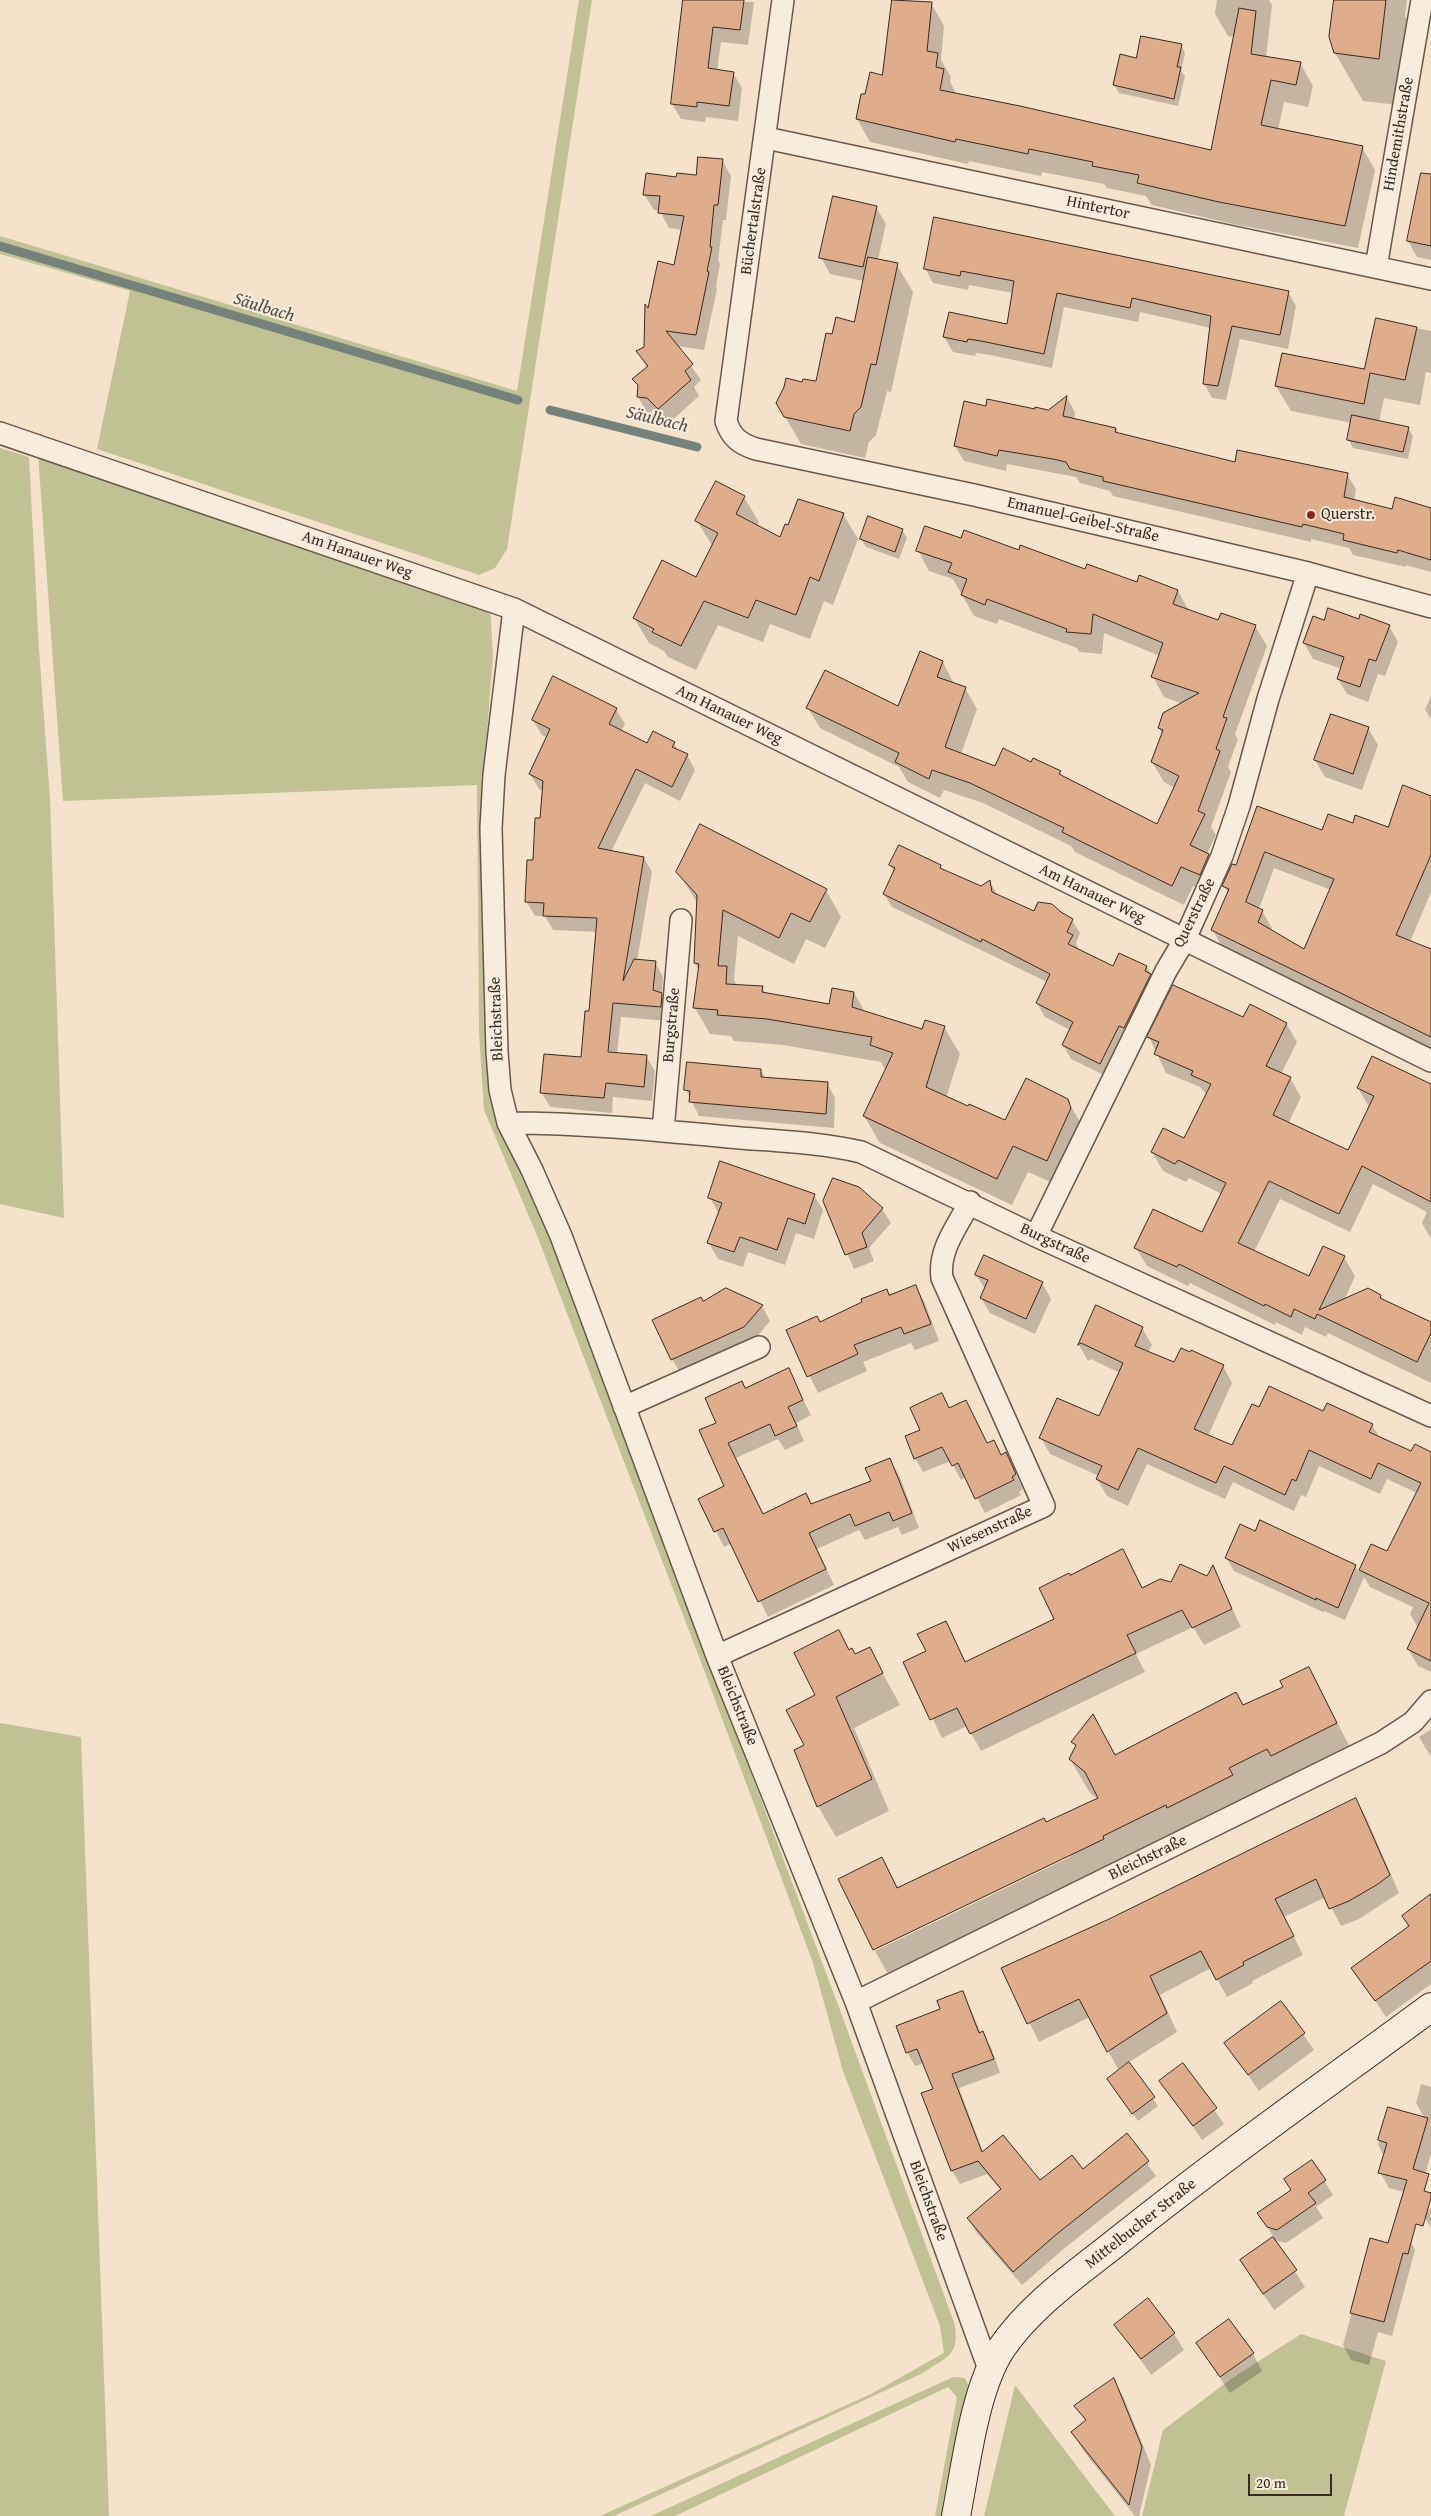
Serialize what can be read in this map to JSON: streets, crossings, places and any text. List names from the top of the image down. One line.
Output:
{"streets":{"main road":["Mittelbucher Straße"],"street":["Hindemithstraße","Hintertor","Büchertalstraße","Emanuel-Geibel-Straße","Am Hanauer Weg","Querstraße","Bleichstraße","Burgstraße","Wiesenstraße"]},"crossings":[["Hindemithstraße","Hintertor"],["Hintertor","Büchertalstraße"],["Büchertalstraße","Emanuel-Geibel-Straße"],["Emanuel-Geibel-Straße","Querstraße"],["Am Hanauer Weg","Querstraße"],["Am Hanauer Weg","Bleichstraße"],["Querstraße","Burgstraße"],["Bleichstraße","Burgstraße"],["Bleichstraße","Wiesenstraße"],["Bleichstraße","Mittelbucher Straße"],["Burgstraße","Wiesenstraße"]],"water":["Säulbach"],"places":["Querstr."],"scale_bar":"20 m"}
